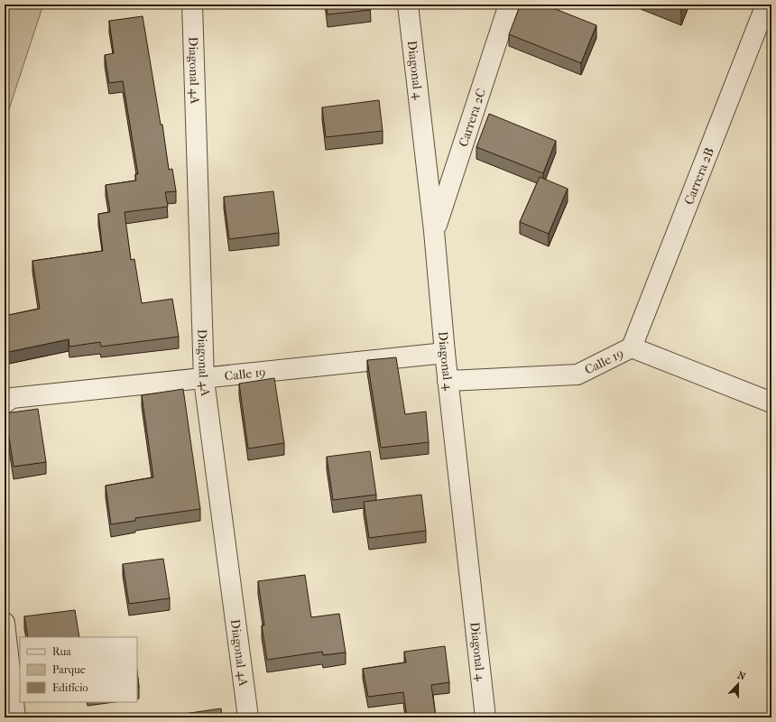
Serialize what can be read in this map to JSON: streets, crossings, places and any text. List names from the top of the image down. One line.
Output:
{"streets":{"street":["Diagonal 4A","Diagonal 4","Carrera 2C","Carrera 2B","Calle 19"]},"crossings":[["Diagonal 4A","Calle 19"],["Diagonal 4","Carrera 2C"],["Diagonal 4","Calle 19"],["Carrera 2B","Calle 19"]],"legend":["Rua","Parque","Edifício"],"north":"top"}
